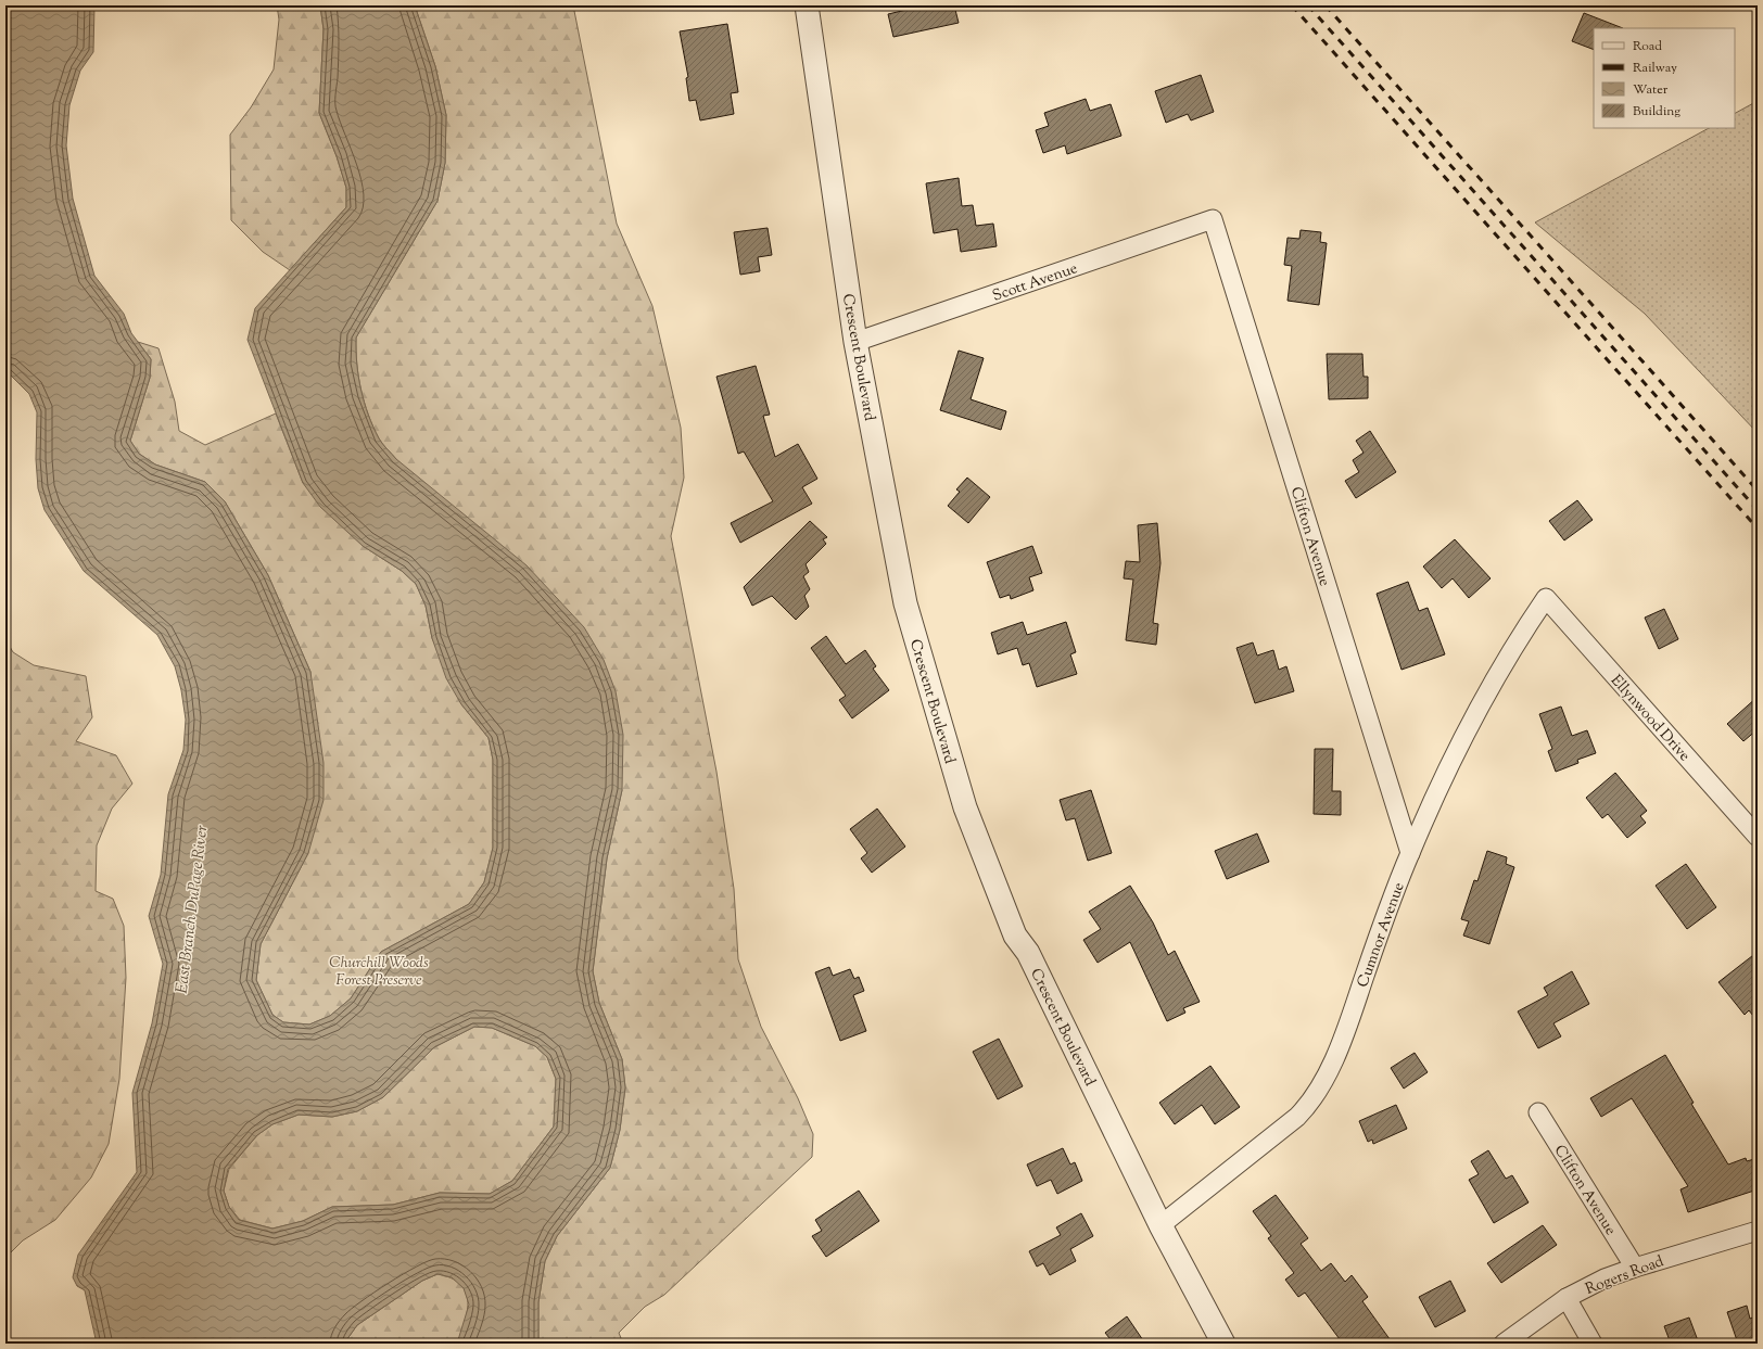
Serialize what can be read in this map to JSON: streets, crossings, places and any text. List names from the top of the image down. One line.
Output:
{"streets":{"street":["Scott Avenue","Crescent Boulevard","Clifton Avenue","Ellynwood Drive","Cumnor Avenue","Rogers Road"]},"crossings":[["Scott Avenue","Crescent Boulevard"],["Scott Avenue","Clifton Avenue"],["Crescent Boulevard","Cumnor Avenue"],["Clifton Avenue","Cumnor Avenue"],["Clifton Avenue","Rogers Road"],["Ellynwood Drive","Cumnor Avenue"]],"water":["East Branch DuPage River"],"parks":["Churchill Woods Forest Preserve"],"legend":["Road","Railway","Water","Building"]}
